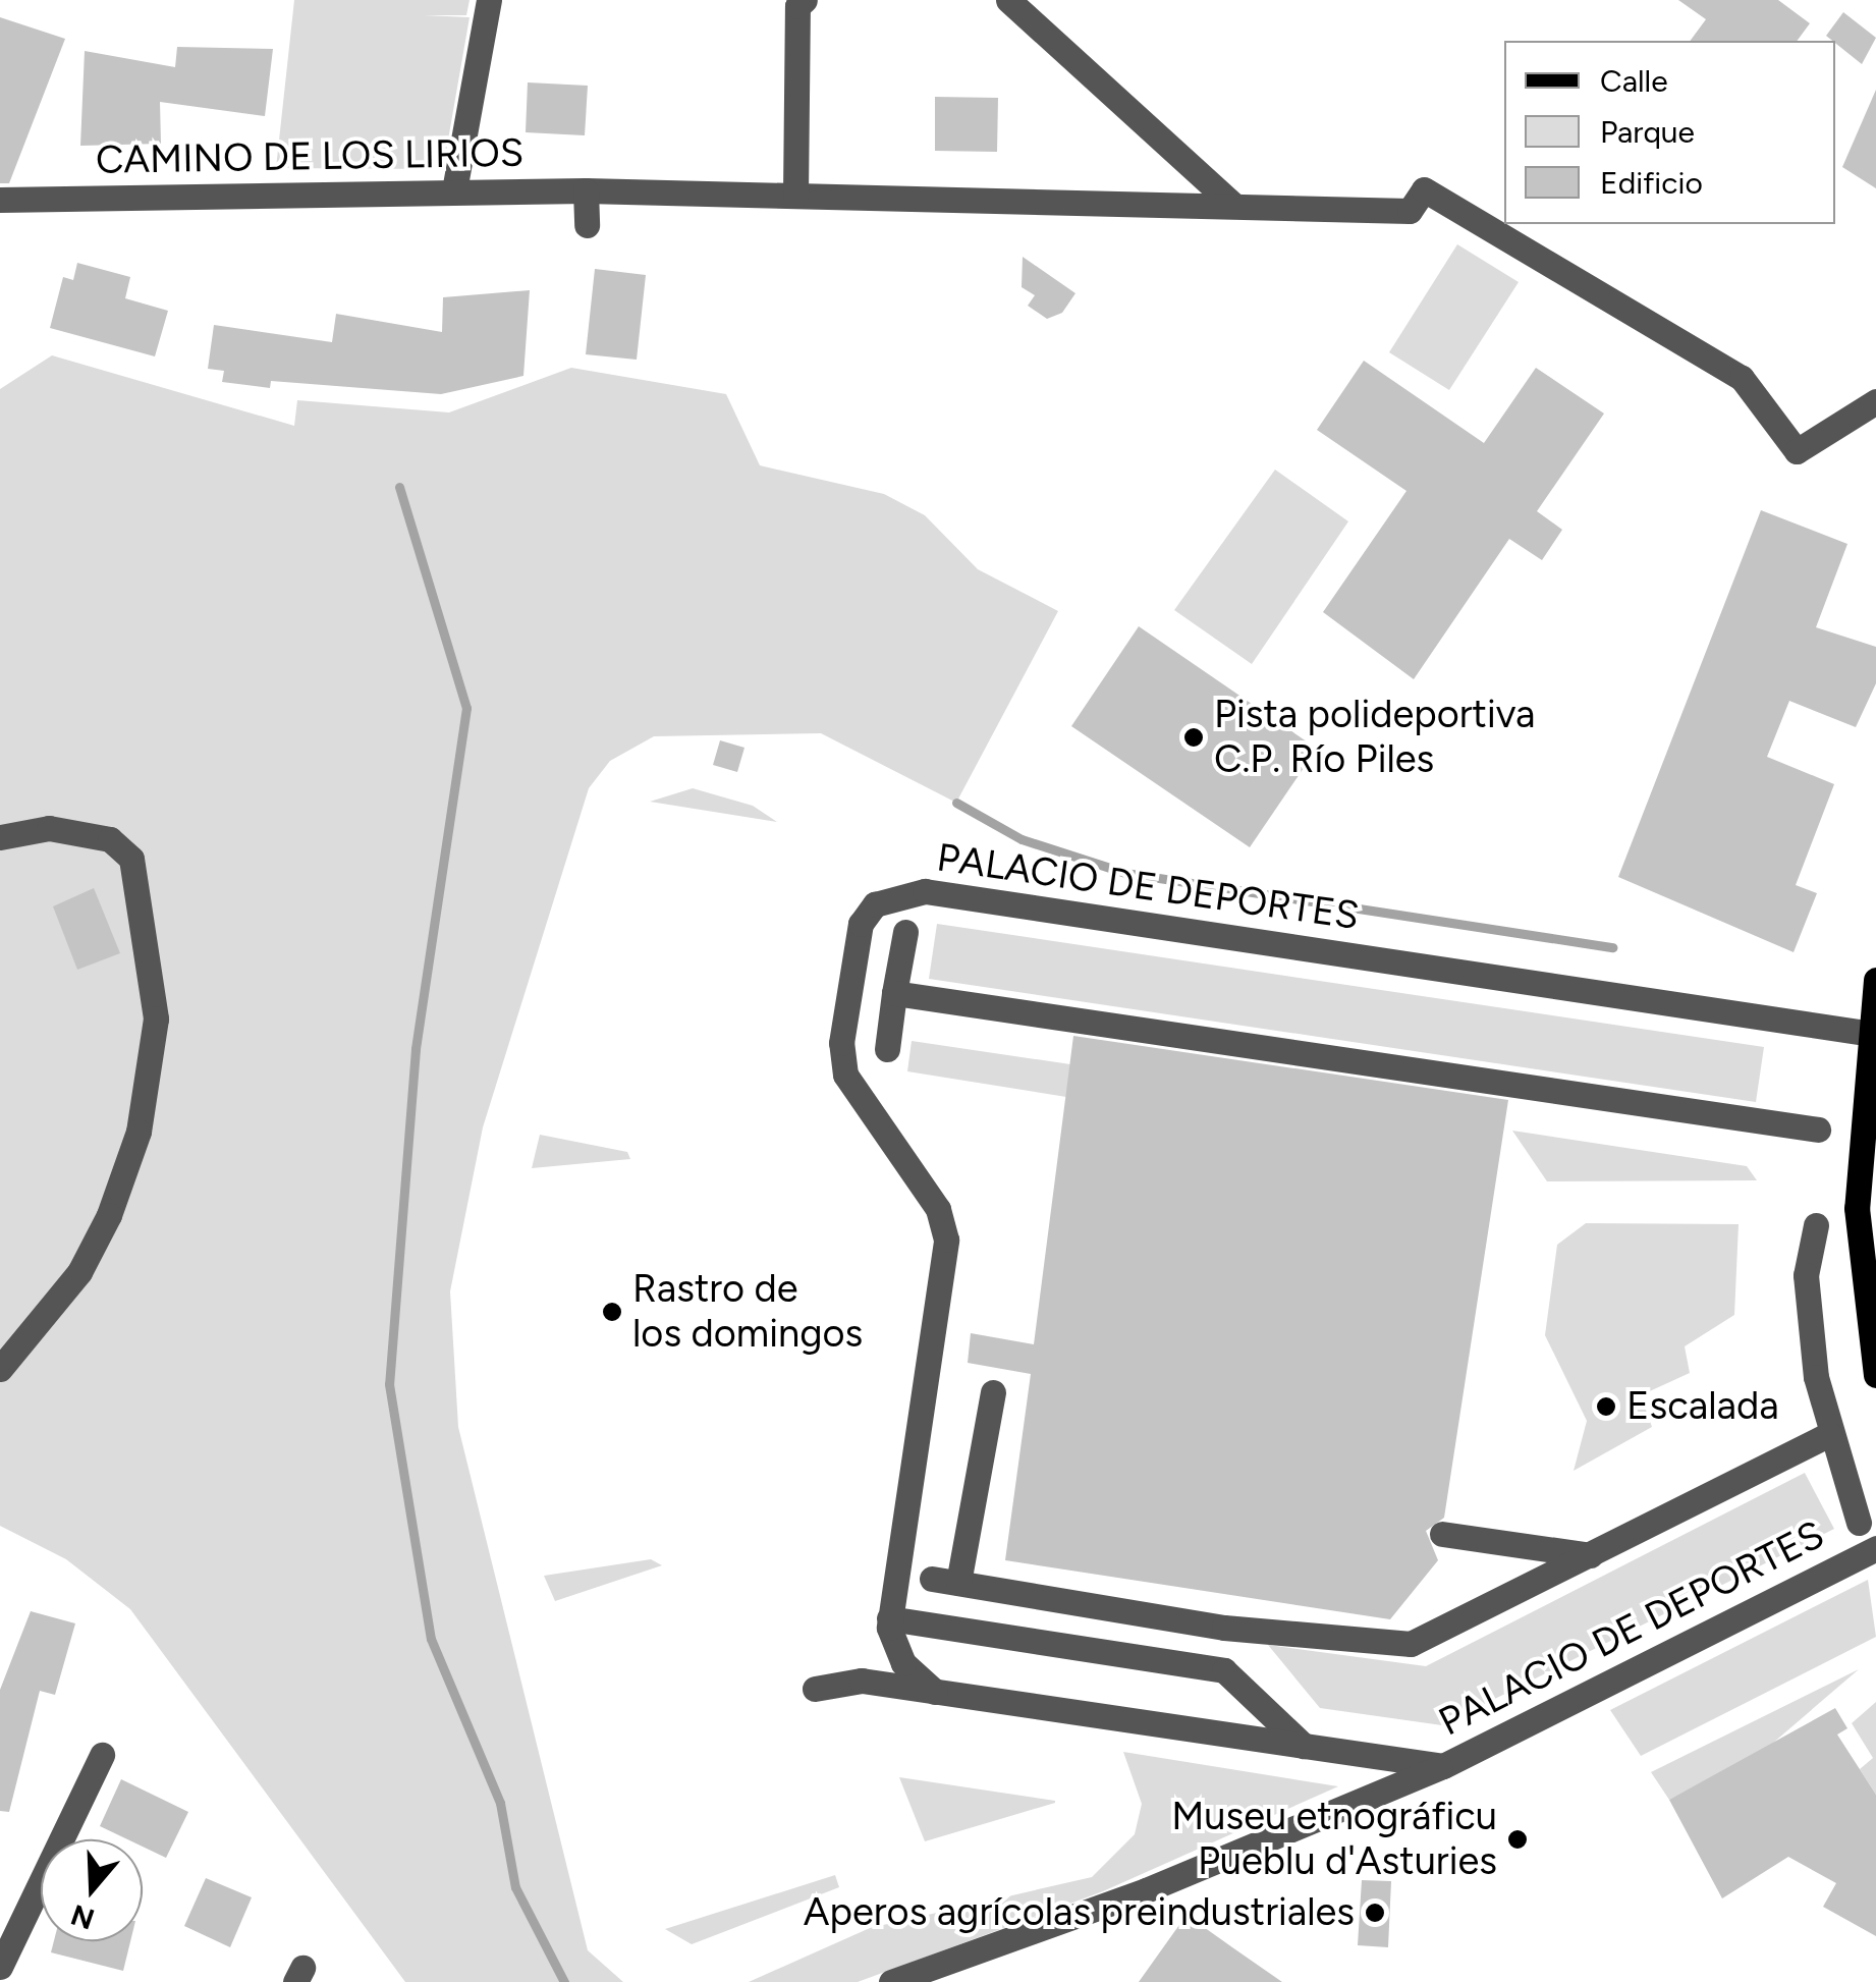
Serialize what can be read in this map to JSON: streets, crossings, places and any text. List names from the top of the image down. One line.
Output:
{"streets":{"street":["CAMINO DE LOS LIRIOS","PALACIO DE DEPORTES"]},"places":["Pista polideportiva C.P. Río Piles","Rastro de los domingos","Escalada","Museu etnográficu Pueblu d'Asturies","Aperos agrícolas preindustriales"],"legend":["Calle","Parque","Edificio"],"north":"bottom"}
